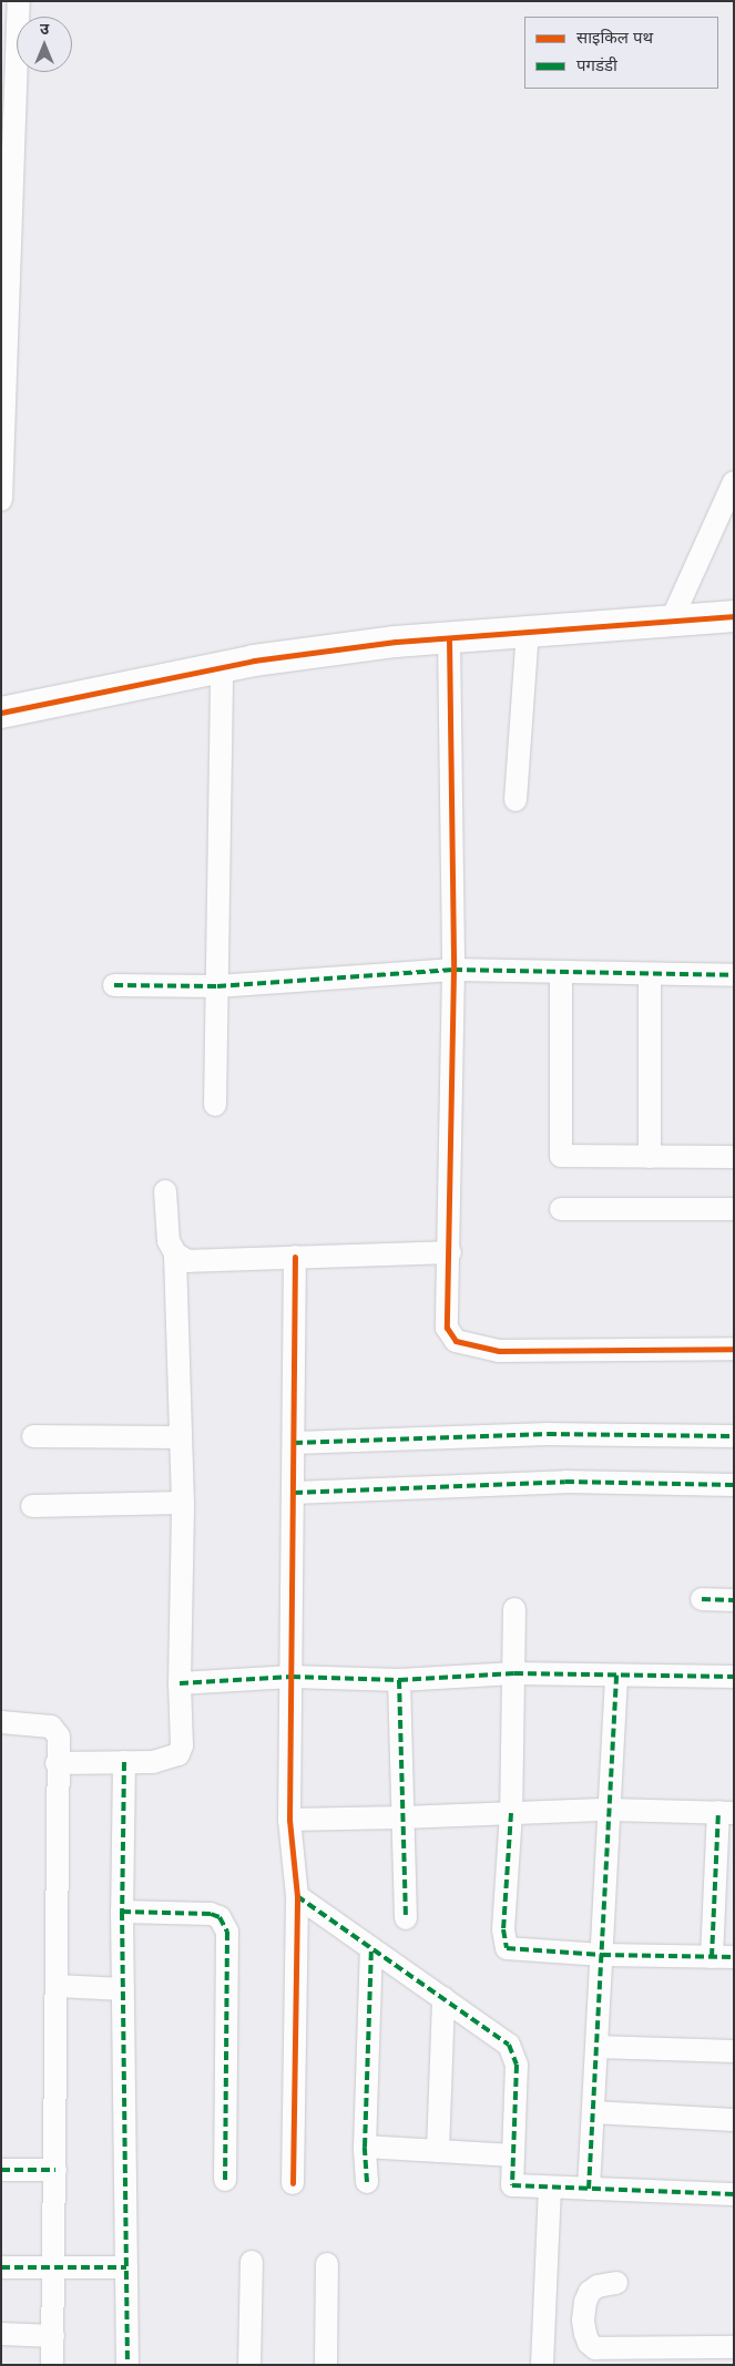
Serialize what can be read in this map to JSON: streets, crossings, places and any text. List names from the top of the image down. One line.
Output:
{"legend":["साइकिल पथ","पगडंडी"],"north":"top"}
